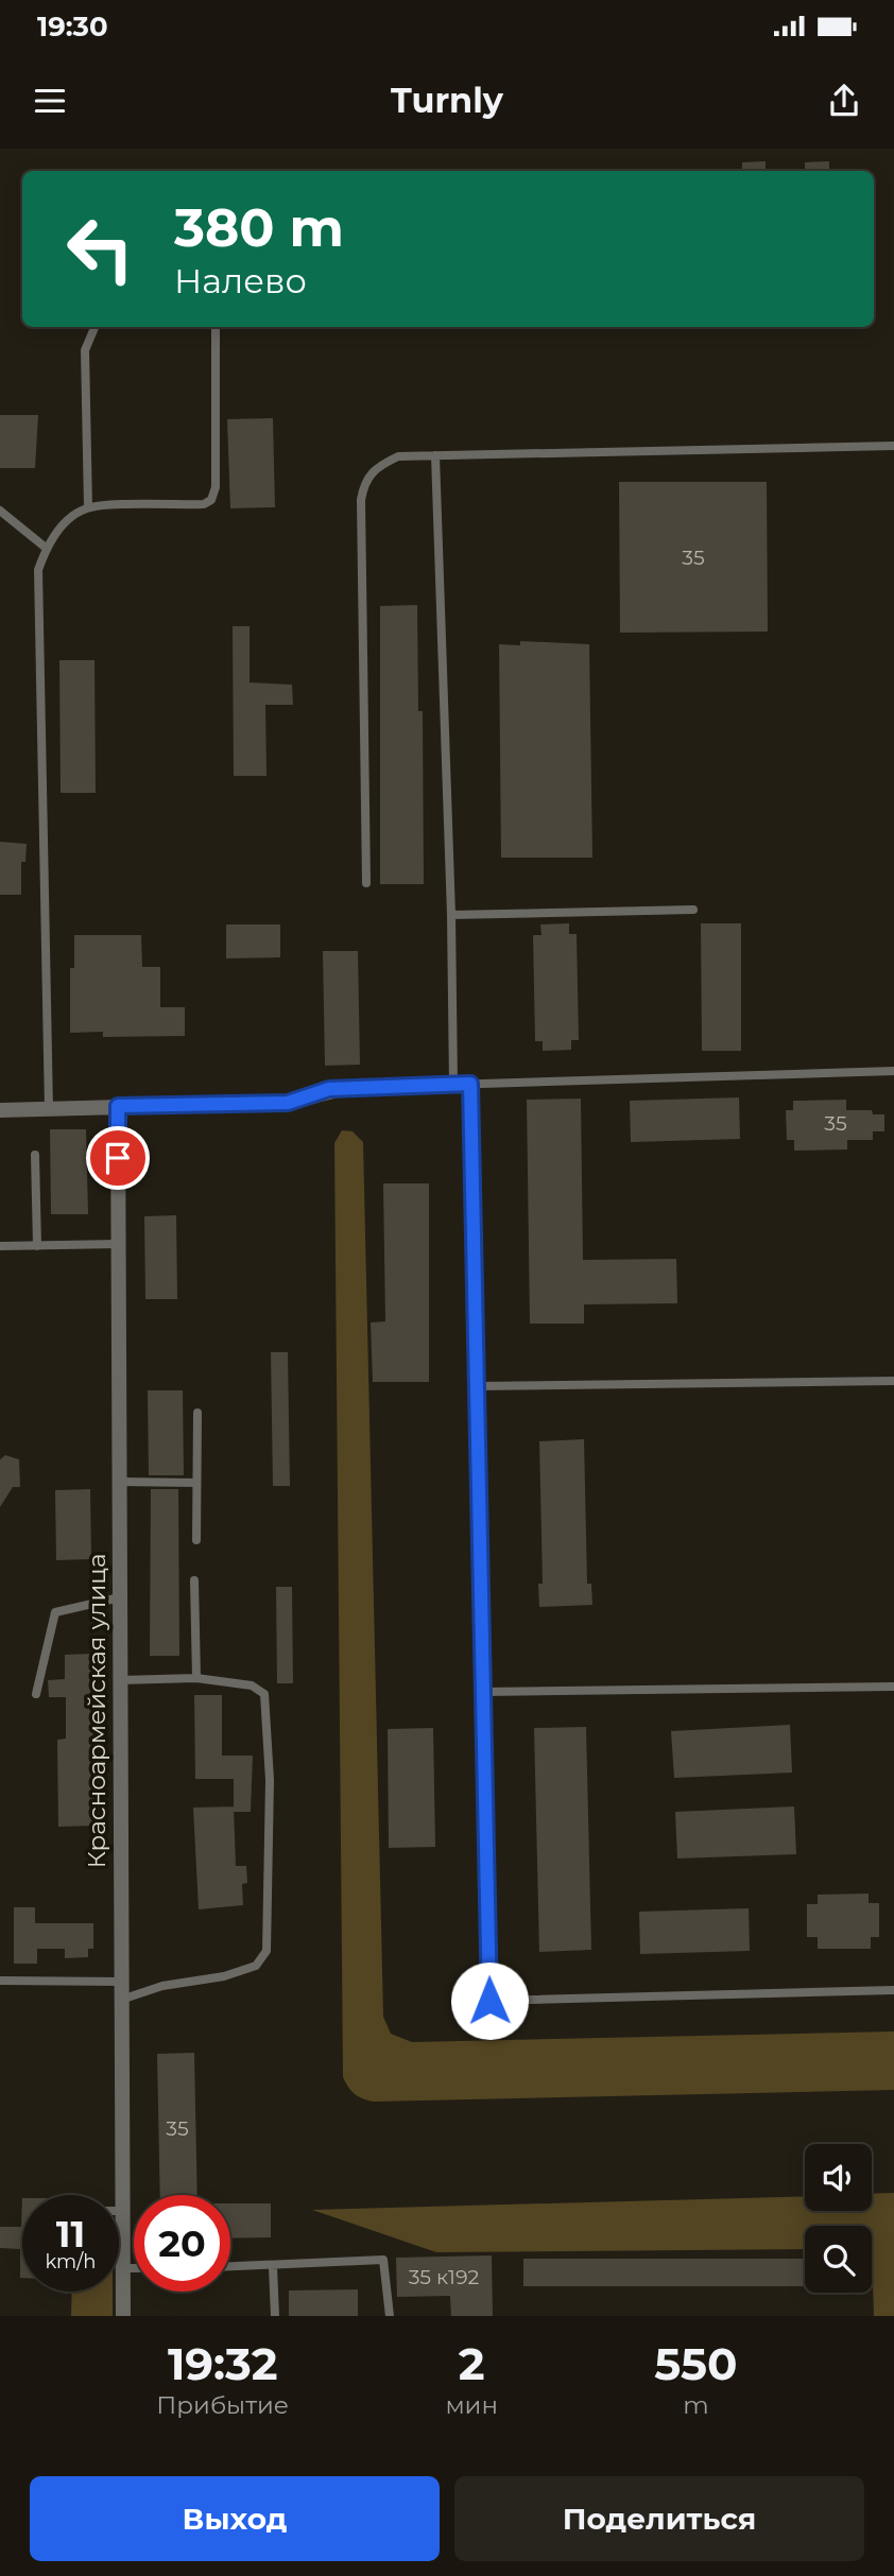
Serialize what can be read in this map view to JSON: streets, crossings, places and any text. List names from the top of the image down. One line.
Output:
{"streets":{"street":["Красноармейская улица"]},"house_numbers":["35","35","35","35 к192"],"page":{"status":"19:30","header":"Turnly","turn":["380 m","Налево"],"speed":"11 km/h","limit":"20","eta":["19:32","Прибытие","2","мин","550","m"],"buttons":["Выход","Поделиться"]}}
